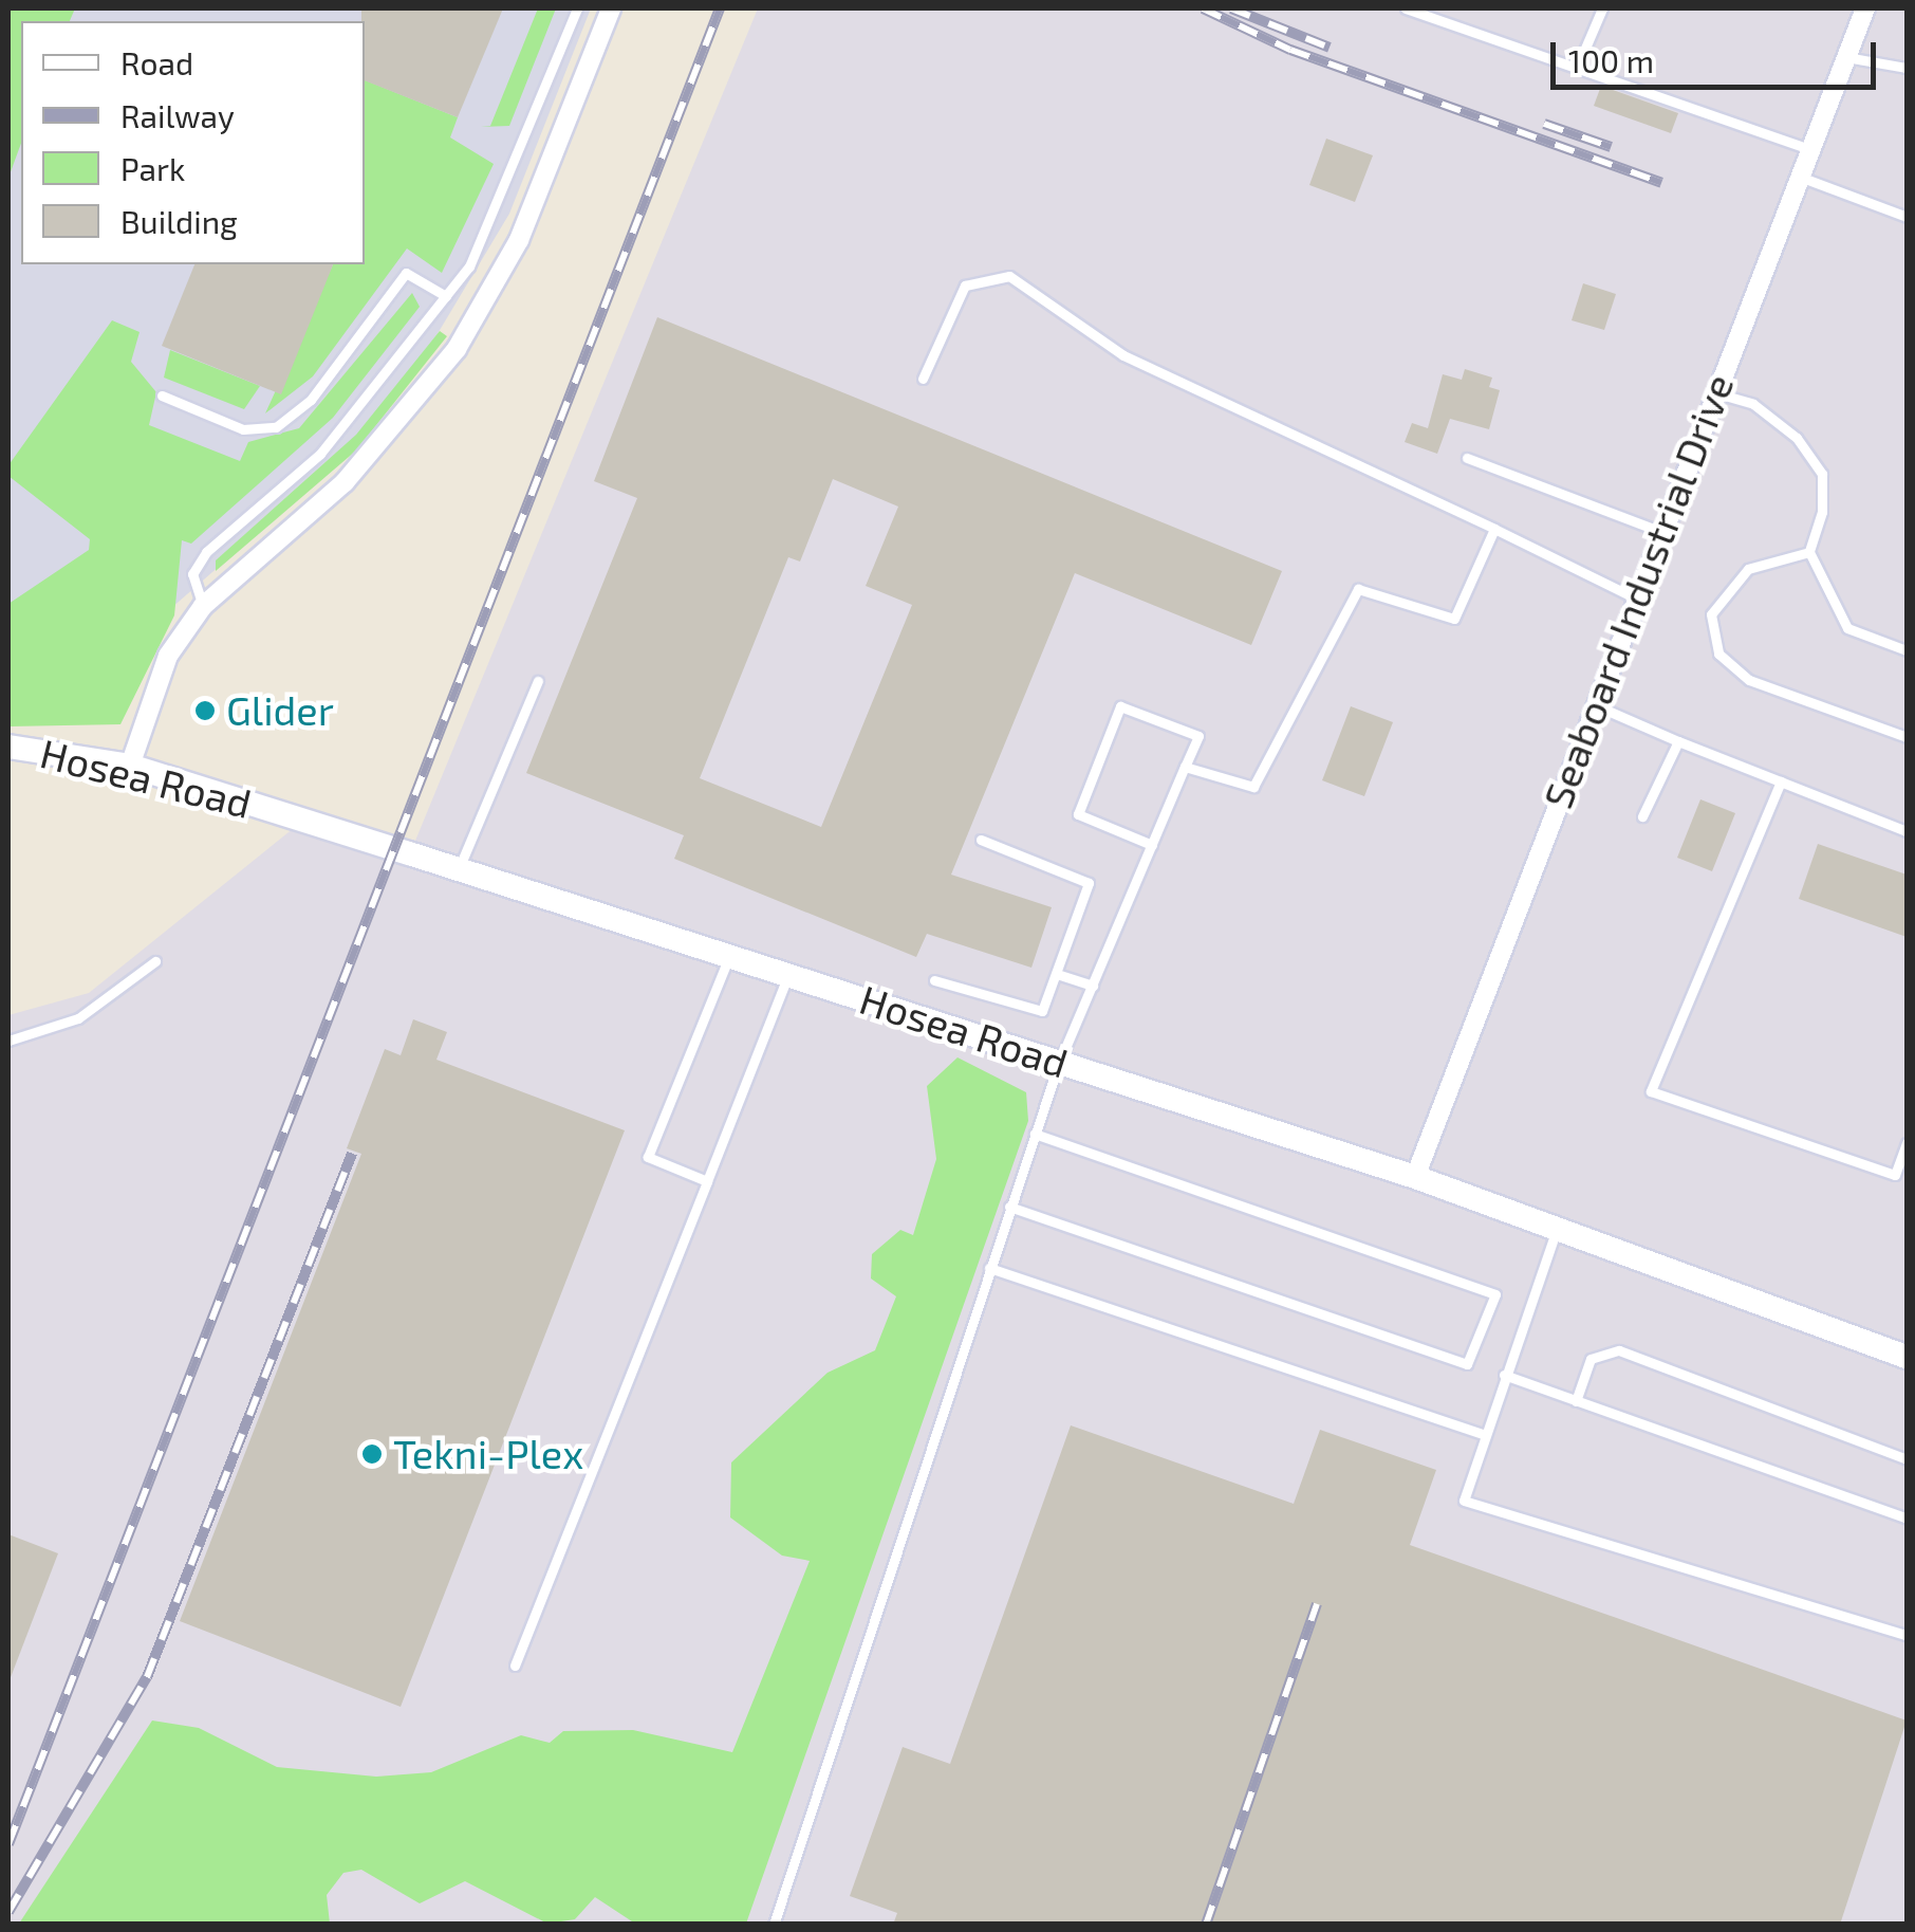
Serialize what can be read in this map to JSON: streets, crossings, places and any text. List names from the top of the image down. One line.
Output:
{"streets":{"street":["Seaboard Industrial Drive","Hosea Road"]},"crossings":[["Seaboard Industrial Drive","Hosea Road"]],"places":["Glider","Tekni-Plex"],"legend":["Road","Railway","Park","Building"],"scale_bar":"100 m"}
